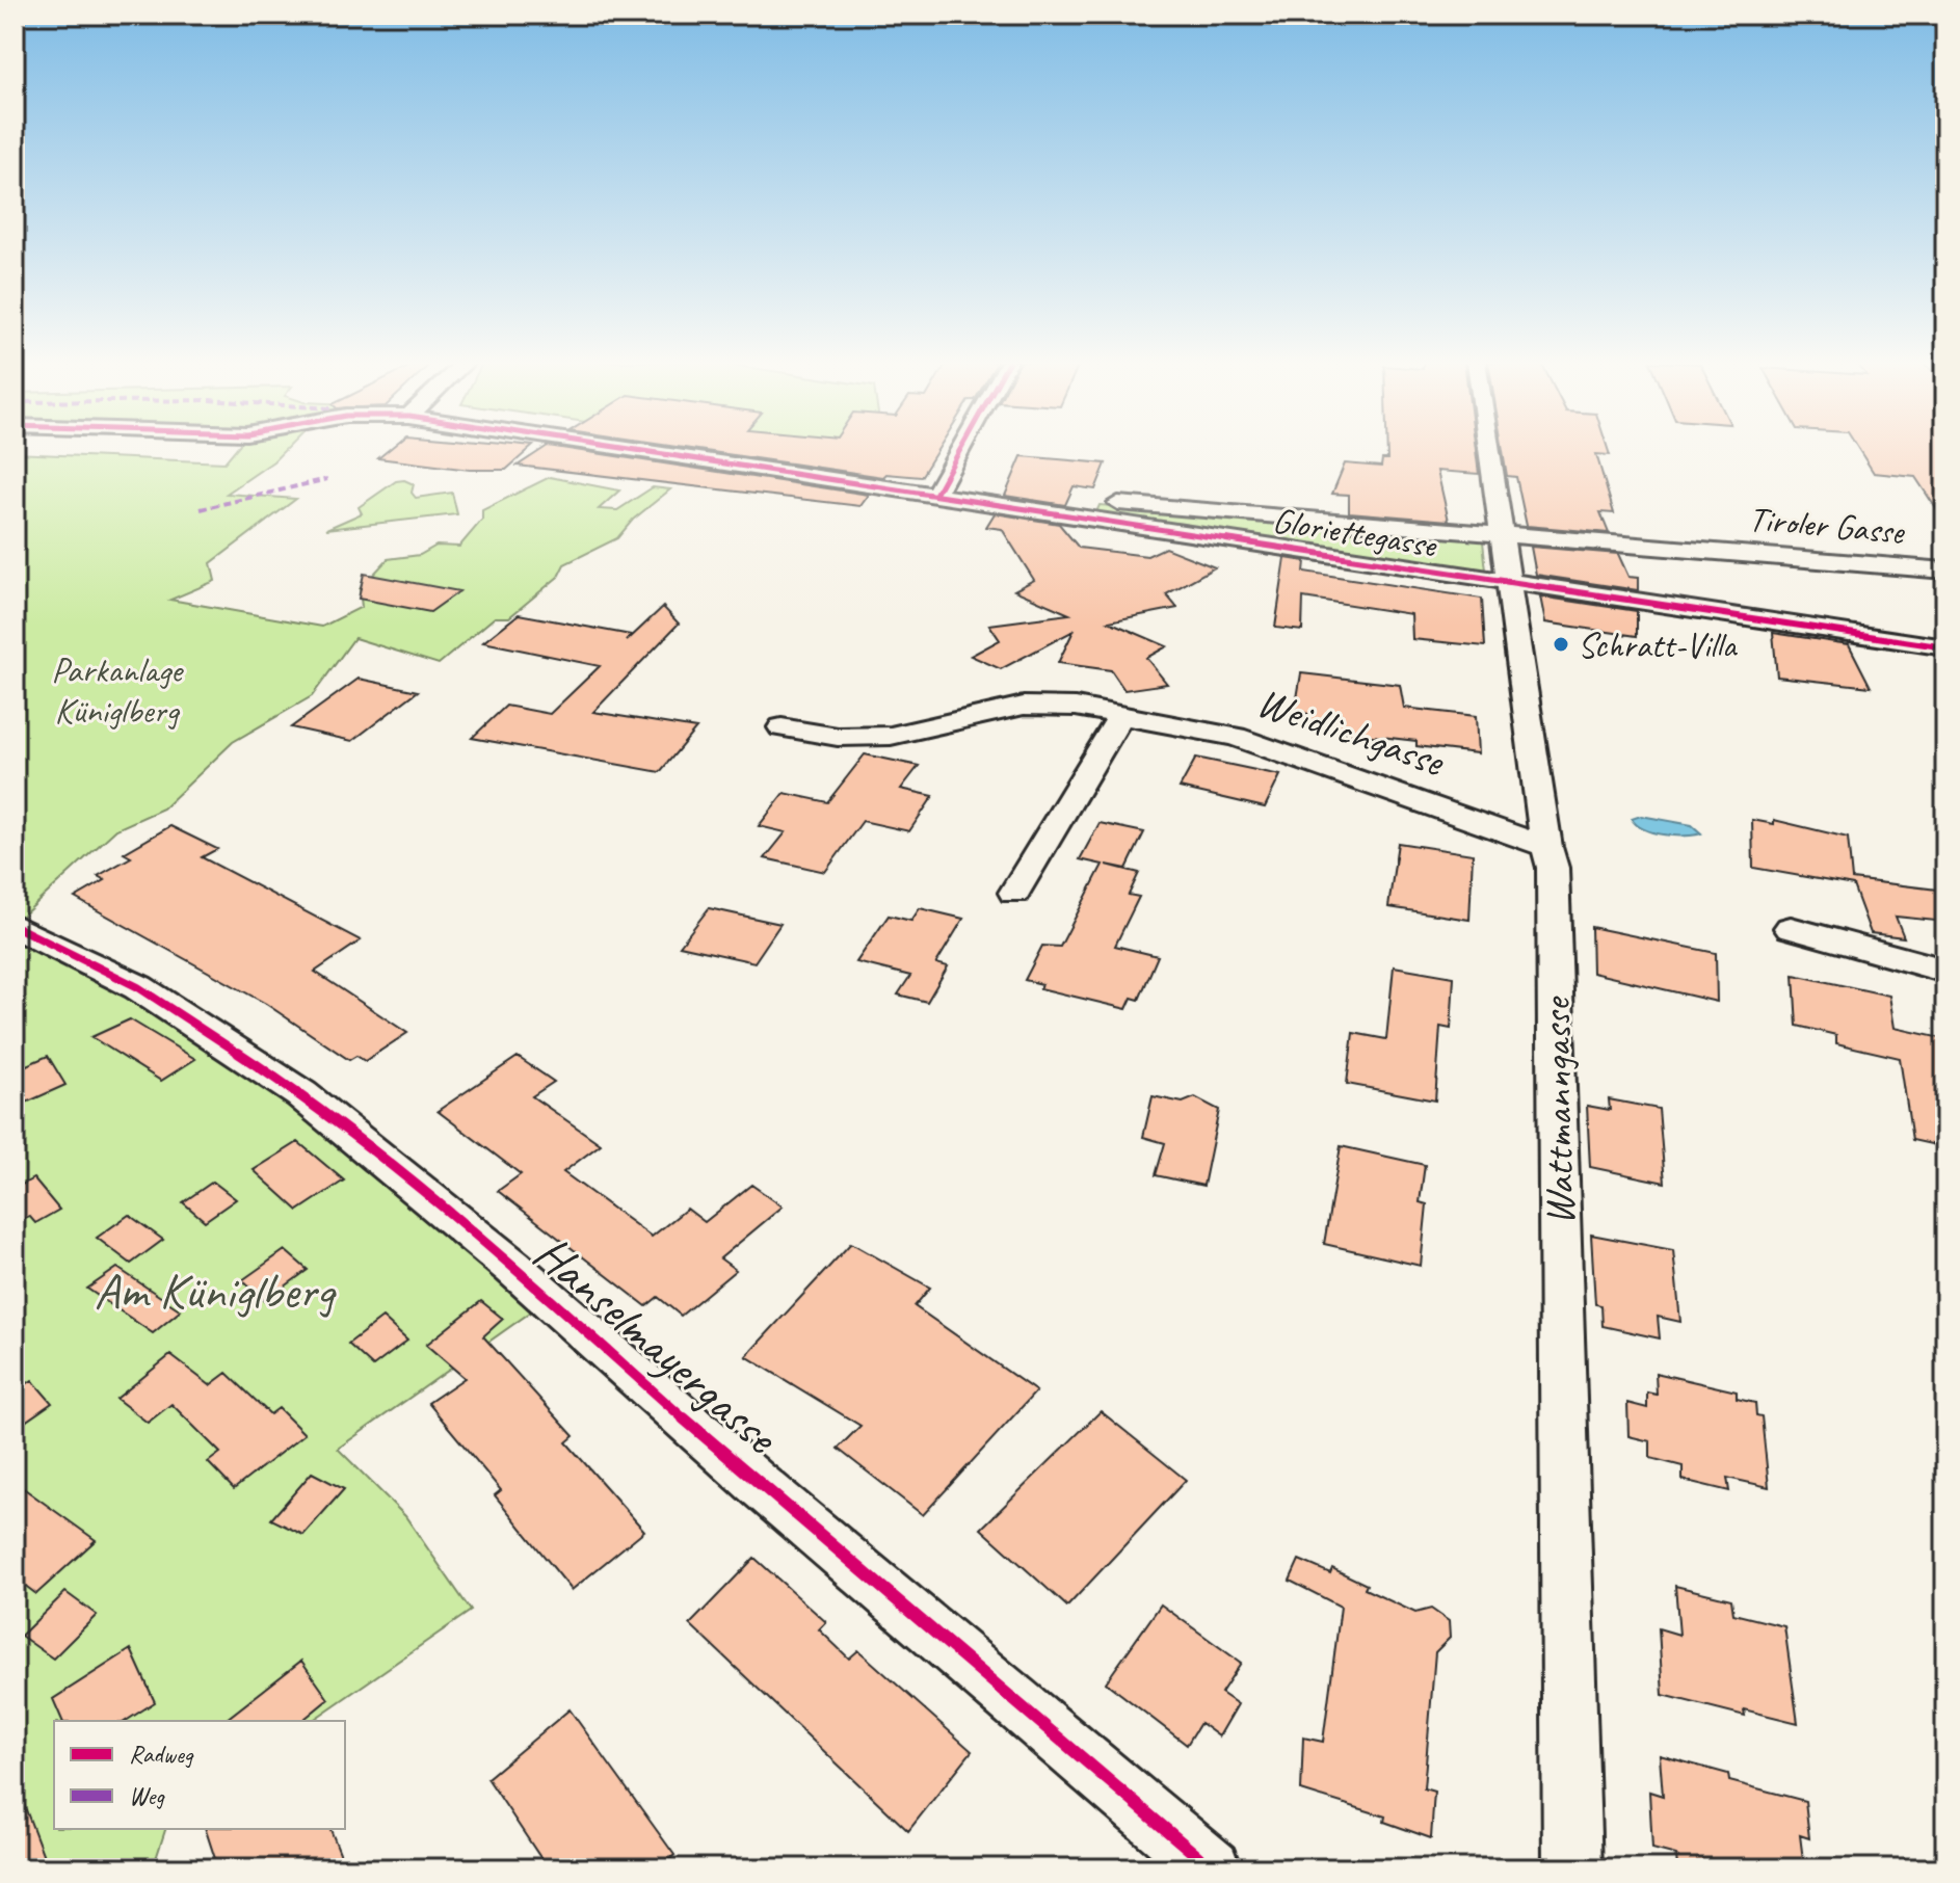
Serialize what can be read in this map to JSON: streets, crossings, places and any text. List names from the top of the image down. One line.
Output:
{"streets":{"street":["Tiroler Gasse","Gloriettegasse","Weidlichgasse","Wattmanngasse","Hanselmayergasse"]},"crossings":[["Tiroler Gasse","Gloriettegasse"],["Tiroler Gasse","Wattmanngasse"],["Gloriettegasse","Wattmanngasse"],["Weidlichgasse","Wattmanngasse"]],"parks":["Parkanlage Küniglberg","Am Küniglberg"],"places":["Schratt-Villa"],"legend":["Radweg","Weg"]}
